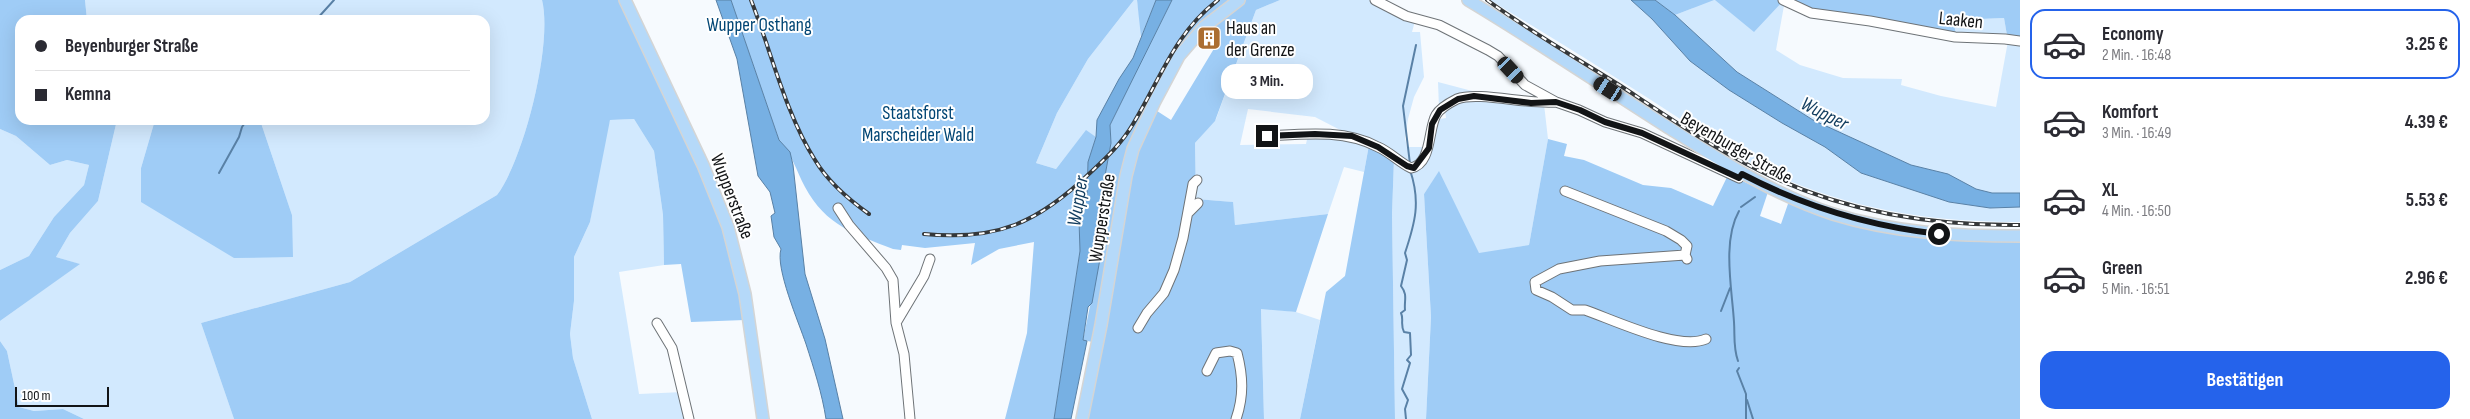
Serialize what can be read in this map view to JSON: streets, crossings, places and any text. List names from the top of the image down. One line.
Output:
{"streets":{"main road":["Beyenburger Straße","Wupperstraße"],"street":["Laaken"]},"water":["Wupper"],"parks":["Wupper Osthang","Staatsforst Marscheider Wald"],"places":{"building":["Haus an der Grenze"]},"scale_bar":"100 m","page":{"list":[{"name":"Economy","note":"2 Min. · 16:48","value":"3.25 €"},{"name":"Komfort","note":"3 Min. · 16:49","value":"4.39 €"},{"name":"XL","note":"4 Min. · 16:50","value":"5.53 €"},{"name":"Green","note":"5 Min. · 16:51","value":"2.96 €"}],"banner":["Beyenburger Straße","Kemna"],"bubble":"3 Min.","buttons":"Bestätigen","scale":"100 m"}}
